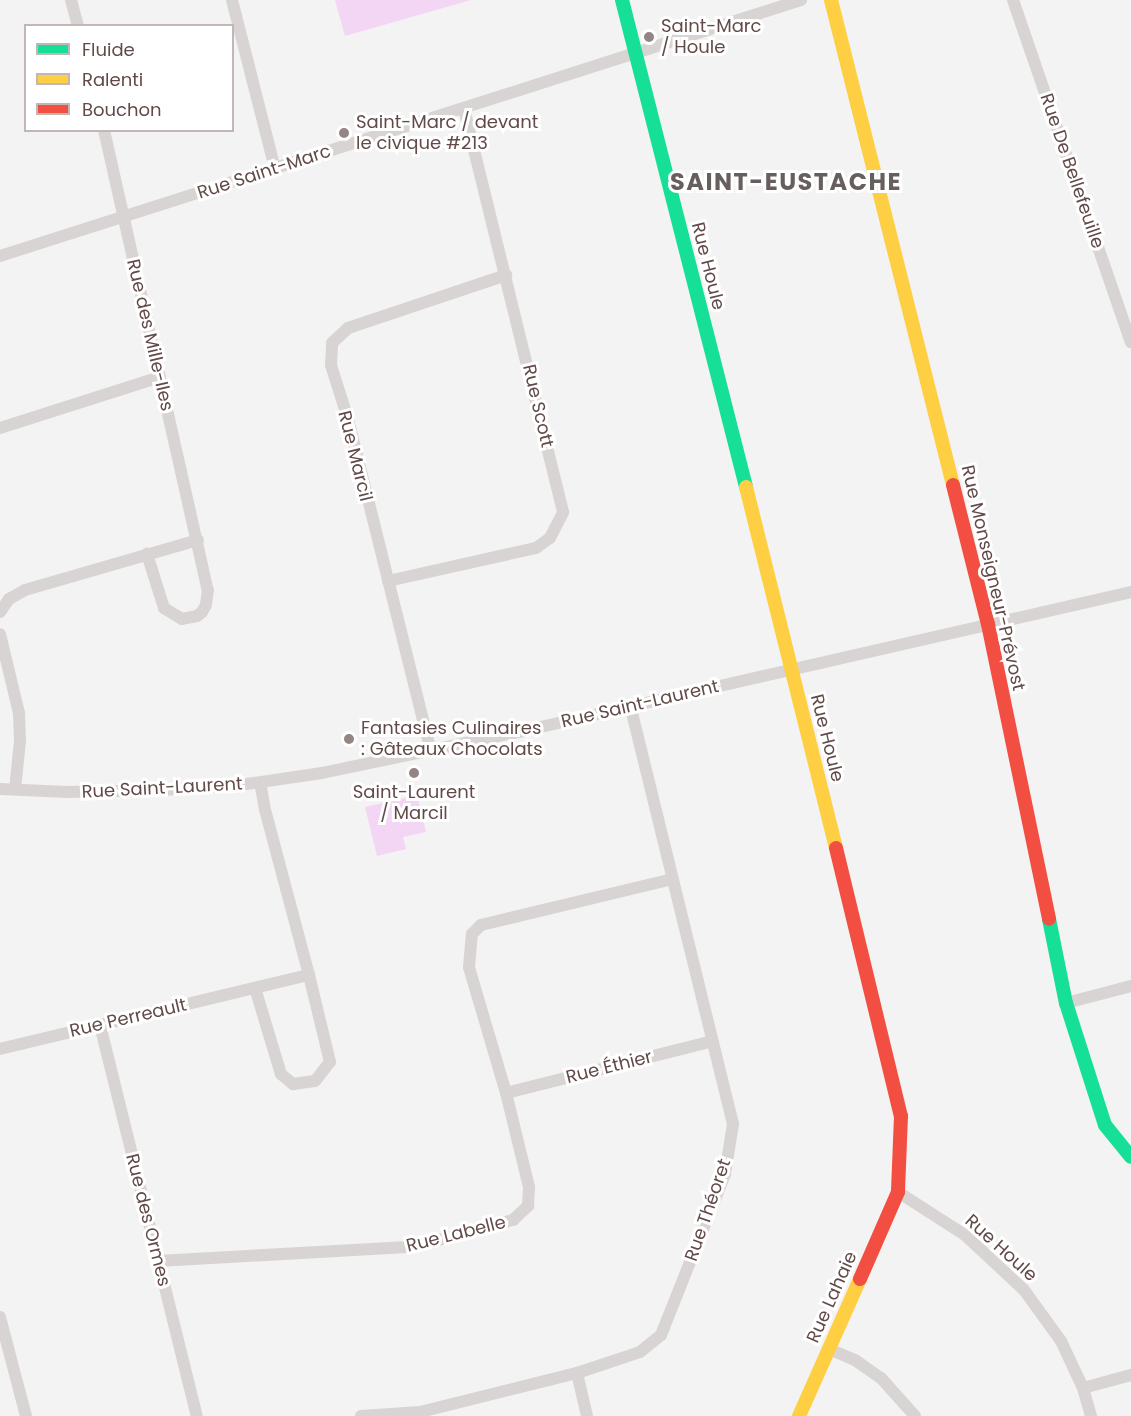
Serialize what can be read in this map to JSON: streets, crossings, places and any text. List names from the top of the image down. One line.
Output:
{"streets":{"street":["Rue De Bellefeuille","Rue Saint-Marc","Rue Houle","Rue des Mille-Iles","Rue Scott","Rue Marcil","Rue Monseigneur-Prévost","Rue Saint-Laurent","Rue Perreault","Rue Éthier","Rue Théoret","Rue des Ormes","Rue Labelle","Rue Lahaie"]},"crossings":[["Rue Saint-Marc","Rue Houle"],["Rue Saint-Marc","Rue des Mille-Iles"],["Rue Saint-Marc","Rue Scott"],["Rue Houle","Rue Saint-Laurent"],["Rue Houle","Rue Lahaie"],["Rue Scott","Rue Marcil"],["Rue Marcil","Rue Saint-Laurent"],["Rue Monseigneur-Prévost","Rue Saint-Laurent"],["Rue Saint-Laurent","Rue Théoret"],["Rue Perreault","Rue des Ormes"],["Rue Éthier","Rue Théoret"],["Rue Éthier","Rue Labelle"],["Rue Théoret","Rue Labelle"],["Rue des Ormes","Rue Labelle"]],"districts":["SAINT-EUSTACHE"],"places":["Saint-Marc / Houle","Saint-Marc / devant le civique #213","Fantasies Culinaires : Gâteaux Chocolats","Saint-Laurent / Marcil"],"legend":["Fluide","Ralenti","Bouchon"]}
